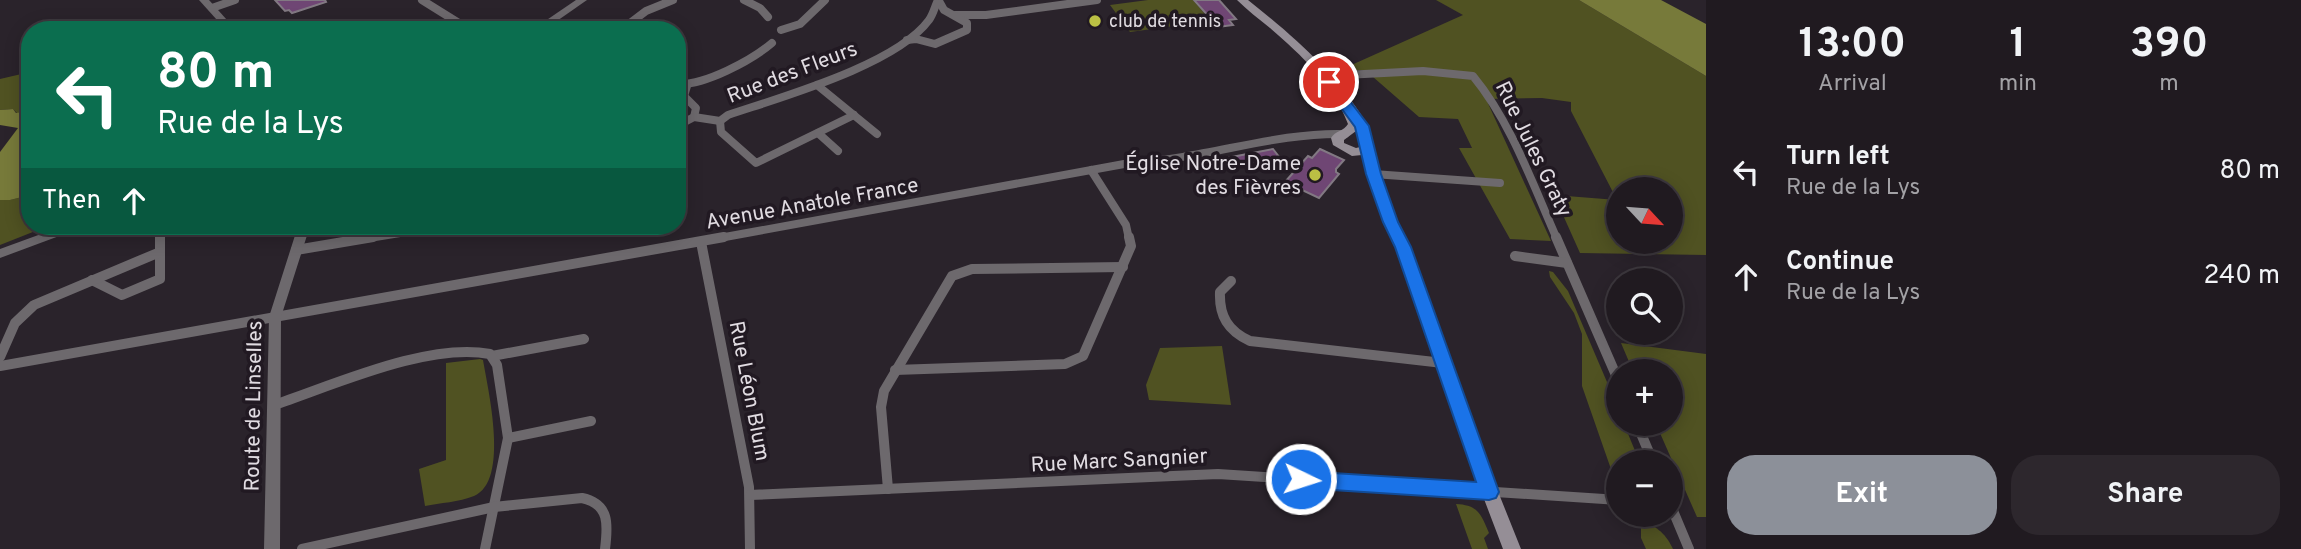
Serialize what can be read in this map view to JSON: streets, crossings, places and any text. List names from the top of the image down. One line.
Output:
{"streets":{"street":["Rue des Fleurs","Rue Jules Graty","Avenue Anatole France","Rue Léon Blum","Route de Linselles","Rue Marc Sangnier"]},"crossings":[["Avenue Anatole France","Rue Léon Blum"],["Avenue Anatole France","Route de Linselles"],["Rue Léon Blum","Rue Marc Sangnier"]],"places":["club de tennis","Église Notre-Dame des Fièvres"],"north":"bottom right","page":{"eta":["13:00","Arrival","1","min","390","m"],"turn":["80 m","Rue de la Lys"],"list":[{"name":"Turn left","note":"Rue de la Lys","value":"80 m"},{"name":"Continue","note":"Rue de la Lys","value":"240 m"}],"then":"Then","map_buttons":["+","−"],"buttons":["Exit","Share"]}}
